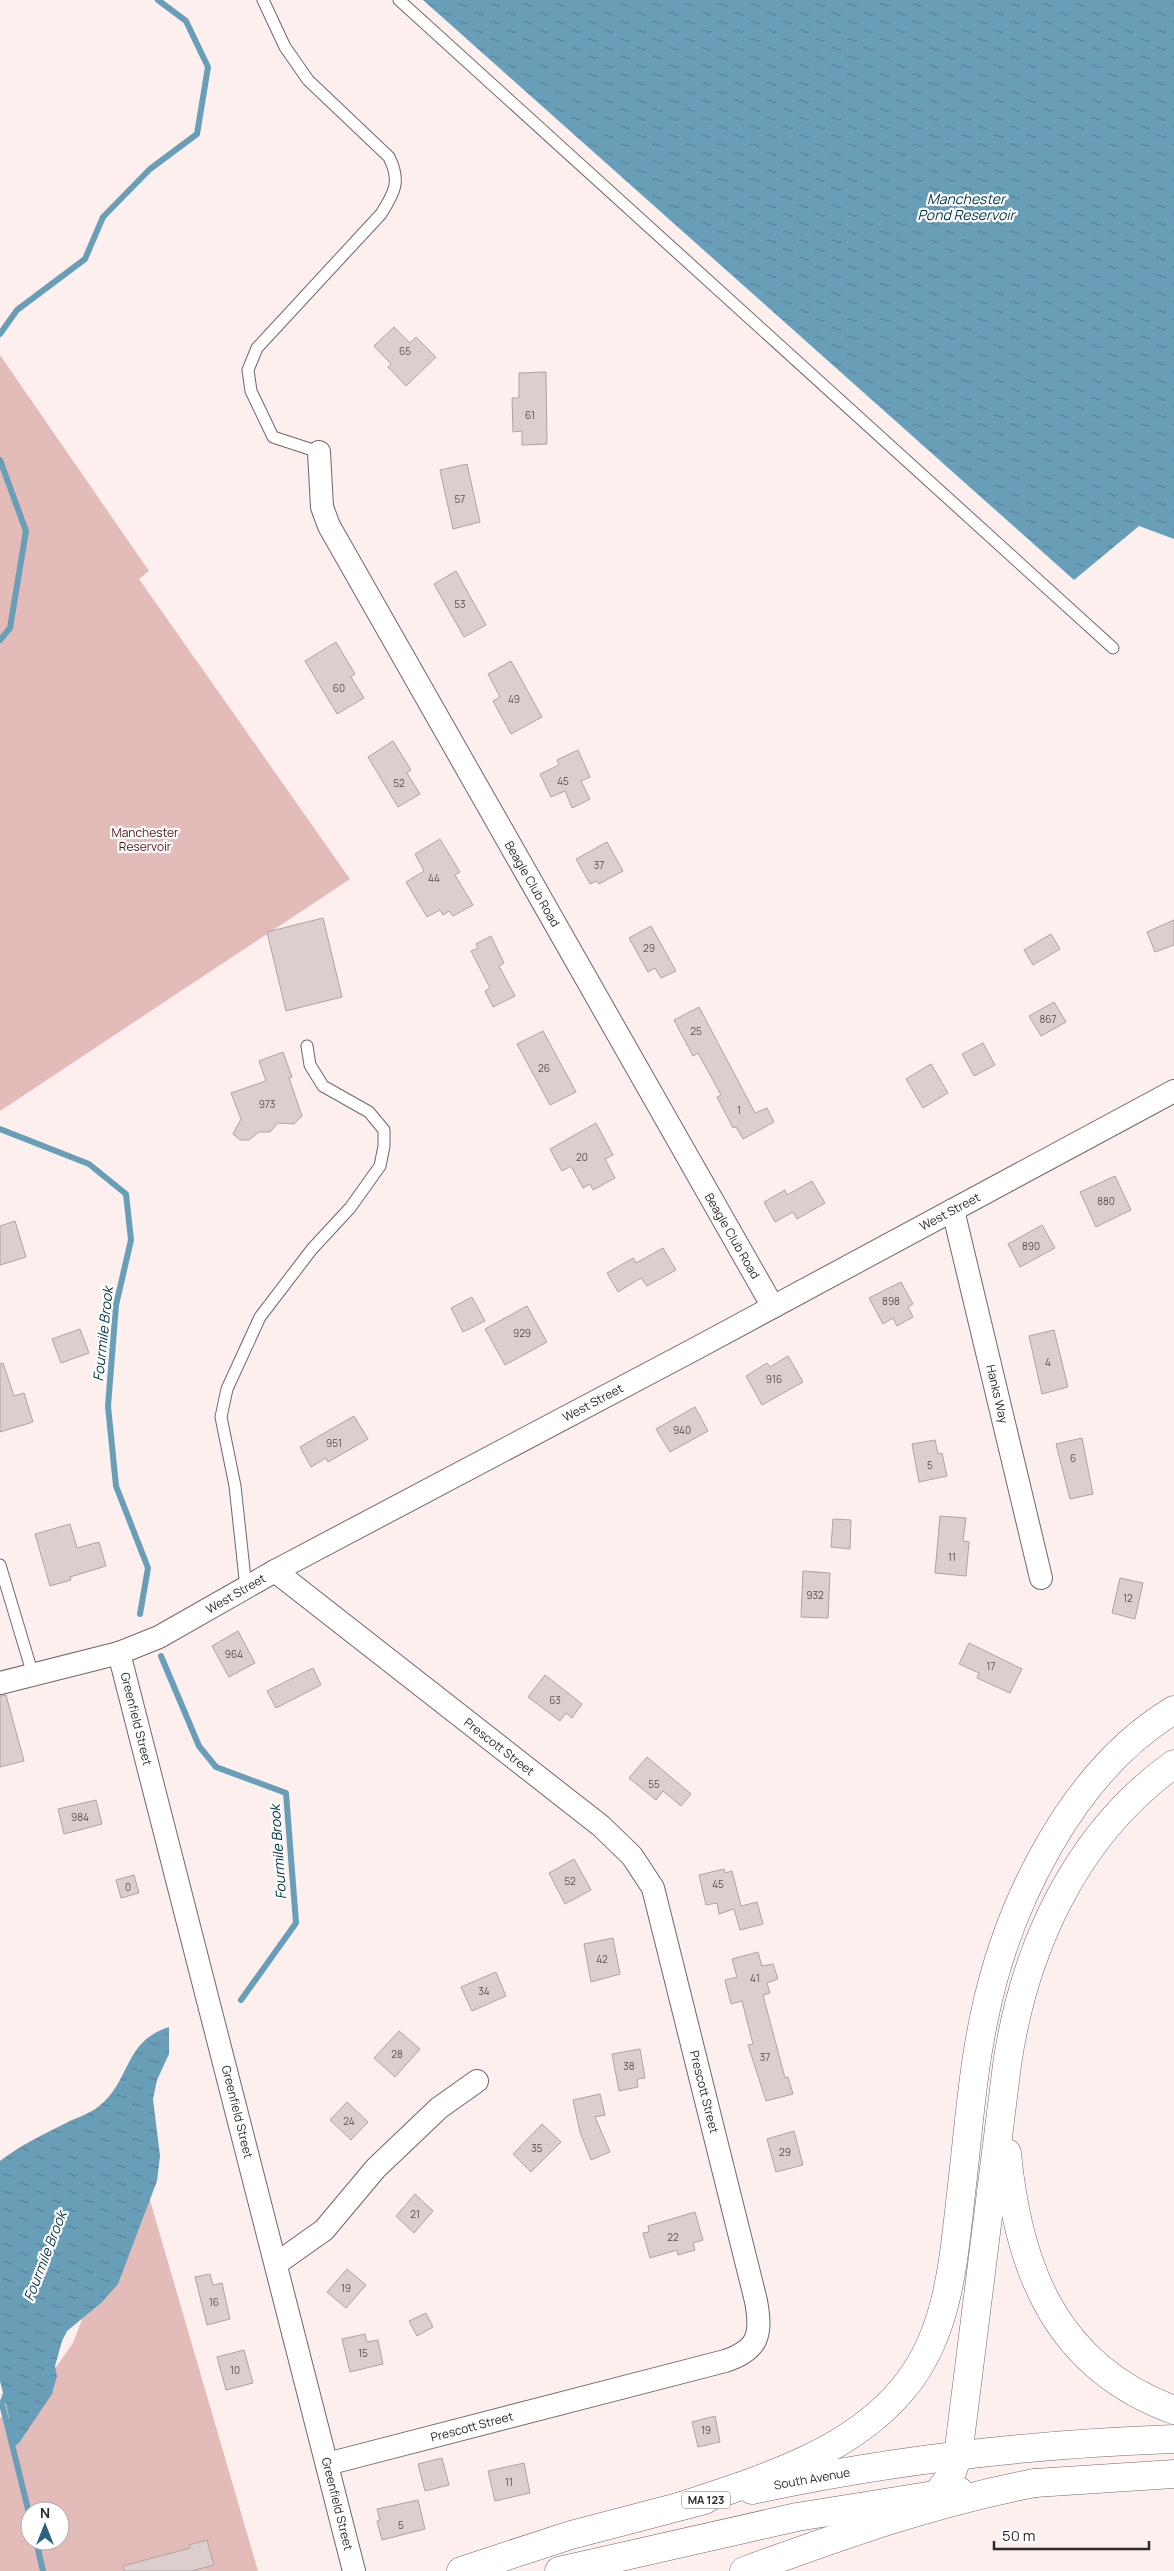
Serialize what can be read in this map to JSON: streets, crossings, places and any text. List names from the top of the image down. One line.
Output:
{"streets":{"main road":["South Avenue","MA 123"],"street":["Beagle Club Road","West Street","Hanks Way","Greenfield Street","Prescott Street"]},"crossings":[["Beagle Club Road","West Street"],["West Street","Hanks Way"],["West Street","Greenfield Street"],["West Street","Prescott Street"],["Greenfield Street","Prescott Street"]],"water":["Manchester Pond Reservoir","Fourmile Brook"],"parks":["Manchester Reservoir"],"house_numbers":["65","61","57","53","60","49","45","52","37","44","29","867","25","26","973","1","20","880","890","898","929","4","916","940","951","6","5","11","932","12","964","17","63","55","984","52","45","0","42","41","34","28","37","38","24","35","29","21","22","19","16","15","10","19","11","5"],"scale_bar":"50 m","north":"top"}
